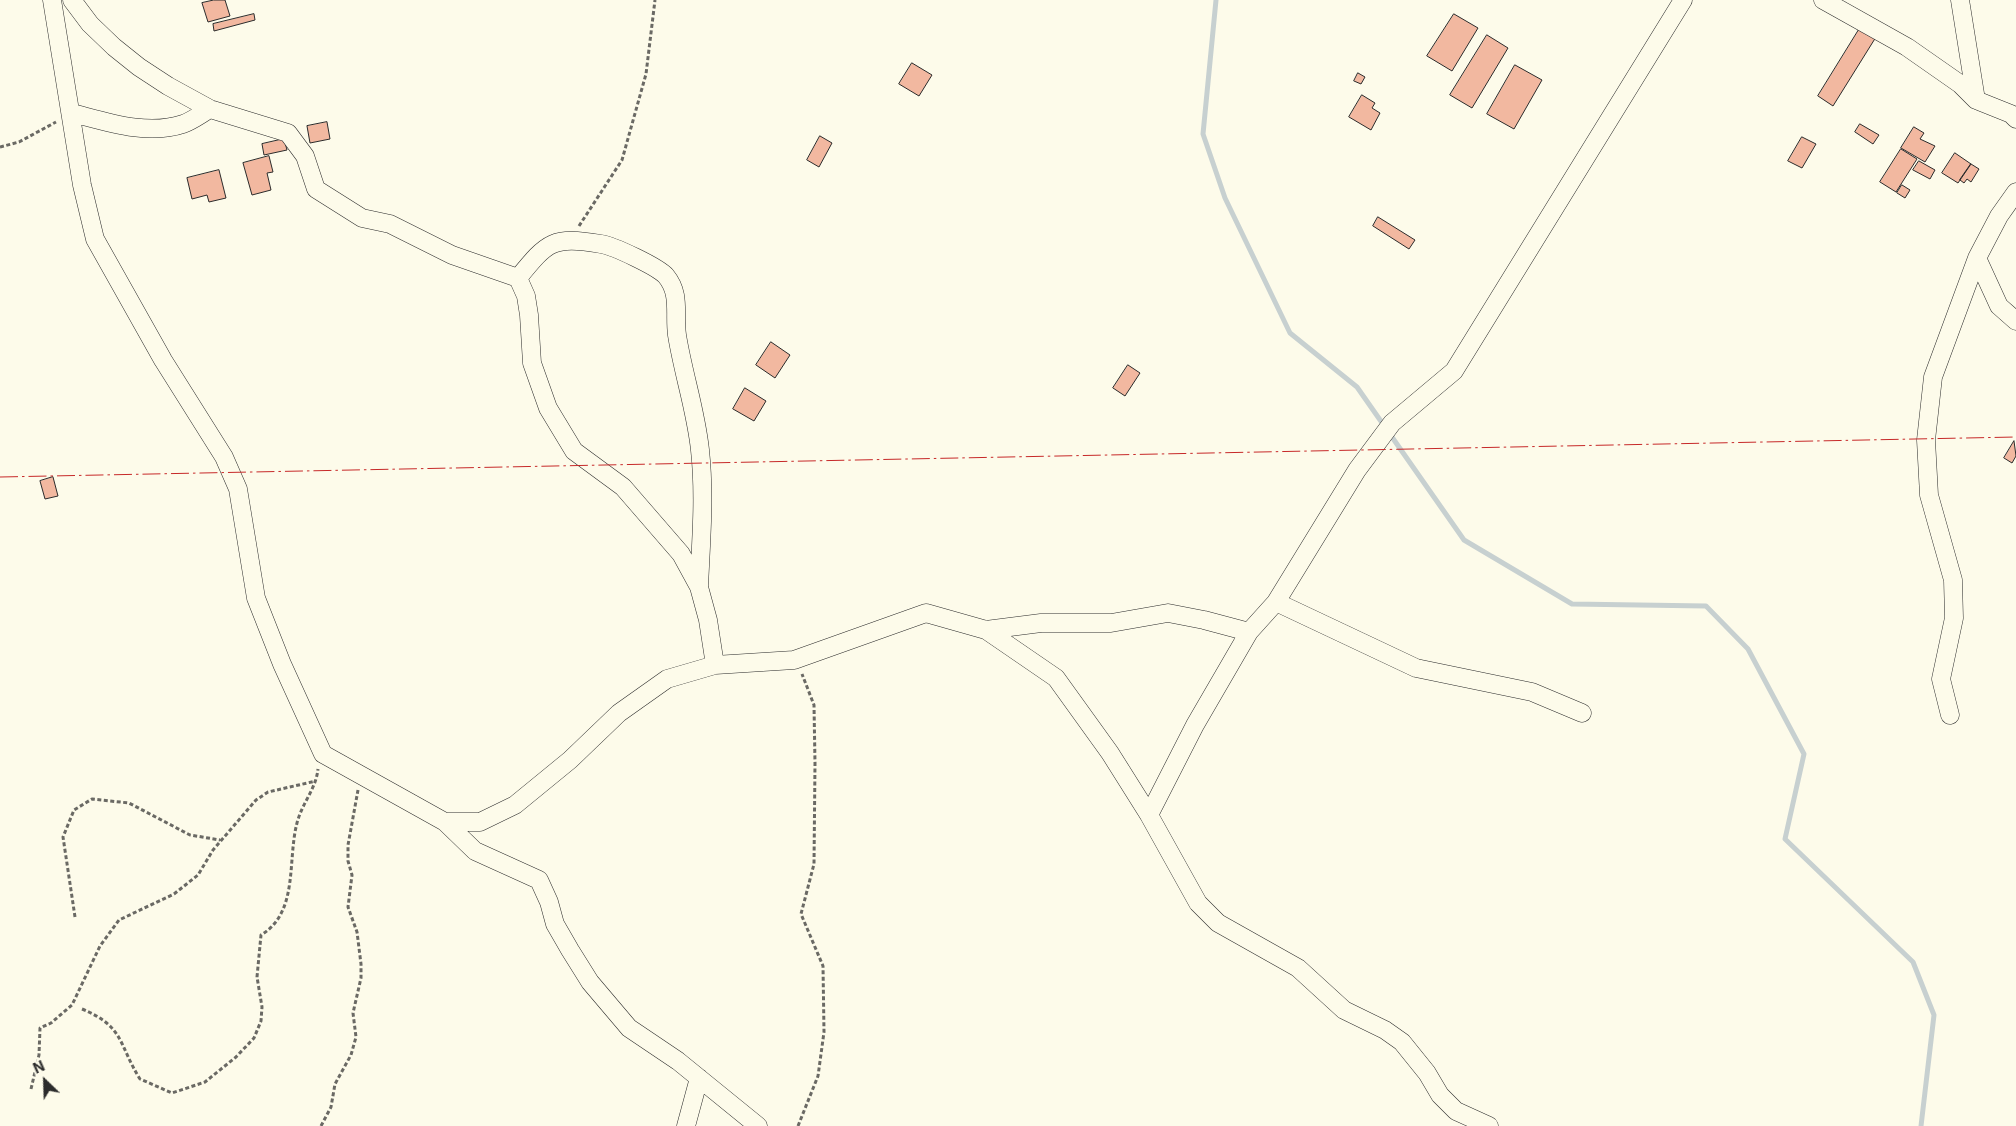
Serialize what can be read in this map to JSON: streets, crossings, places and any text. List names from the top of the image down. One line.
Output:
{"north":"top left"}
